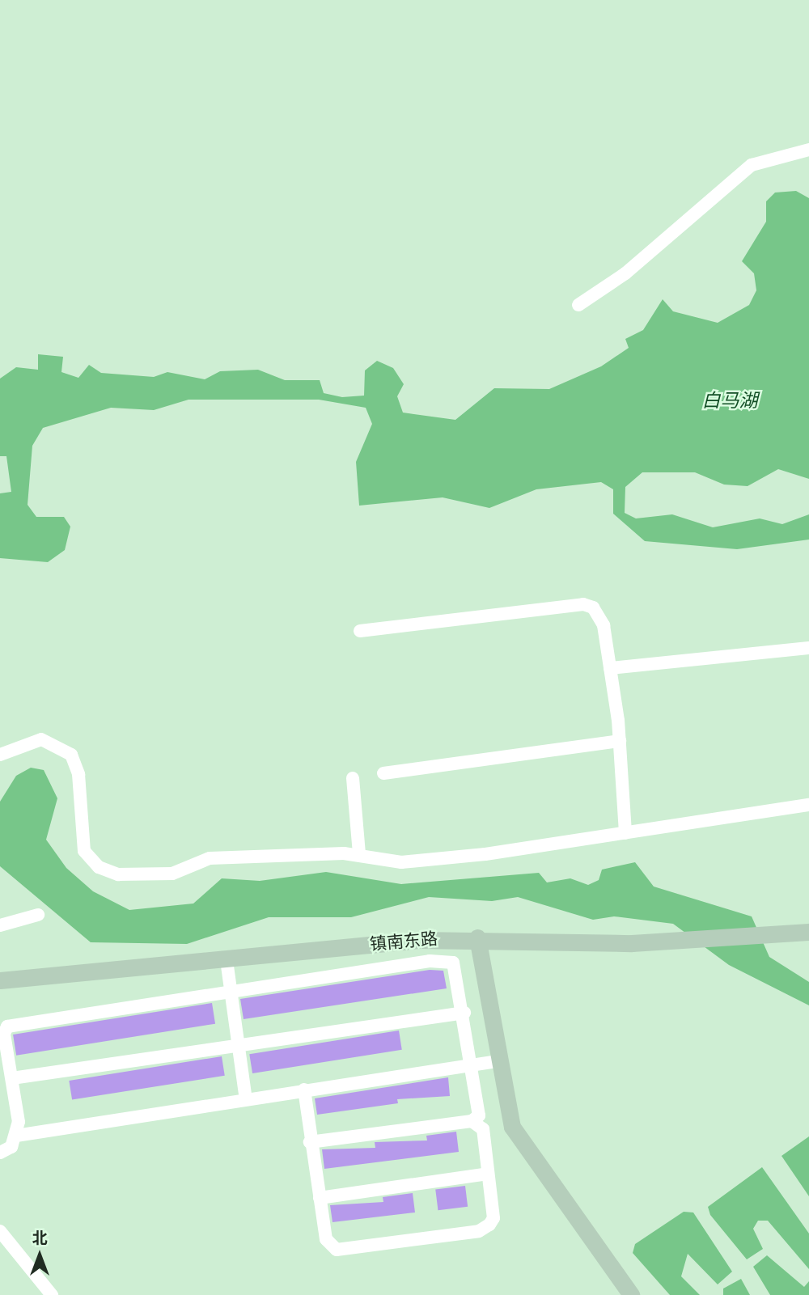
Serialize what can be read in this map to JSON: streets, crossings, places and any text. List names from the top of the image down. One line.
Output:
{"streets":{"street":["镇南东路"]},"water":["白马湖"],"north":"top"}
